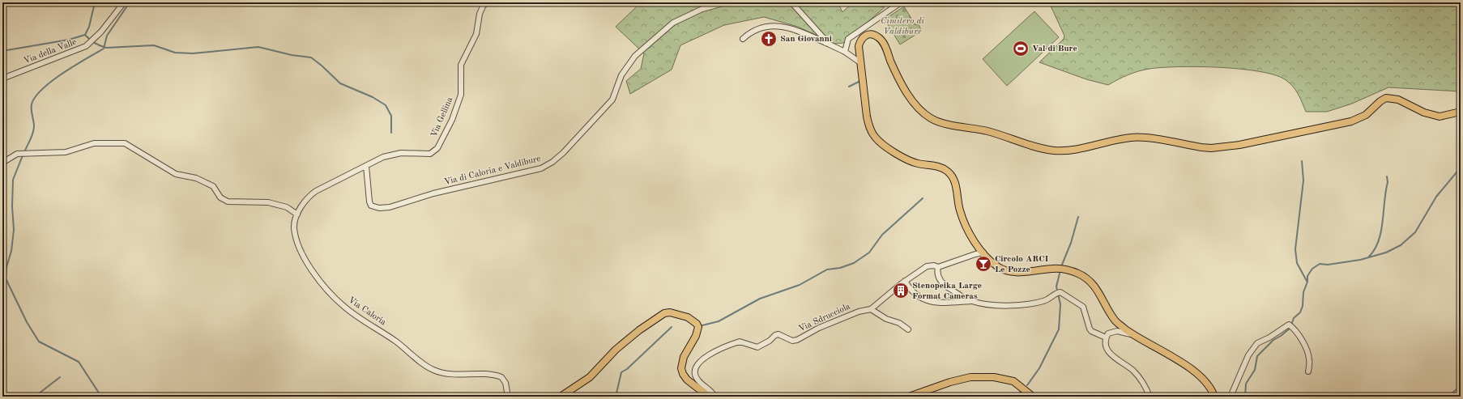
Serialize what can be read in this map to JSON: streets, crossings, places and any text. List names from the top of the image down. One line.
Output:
{"streets":{"street":["Via della Valle","Via Gellina","Via di Caloria e Valdibure","Via Caloria","Via Sdrucciola"]},"crossings":[["Via Gellina","Via di Caloria e Valdibure"],["Via Gellina","Via Caloria"],["Via di Caloria e Valdibure","Via Caloria"]],"parks":["Cimitero di Valdibure"],"places":{"church":["San Giovanni"],"sports":["Val di Bure"],"bar":["Circolo ARCI Le Pozze"],"building":["Stenopeika Large Format Cameras"]}}
